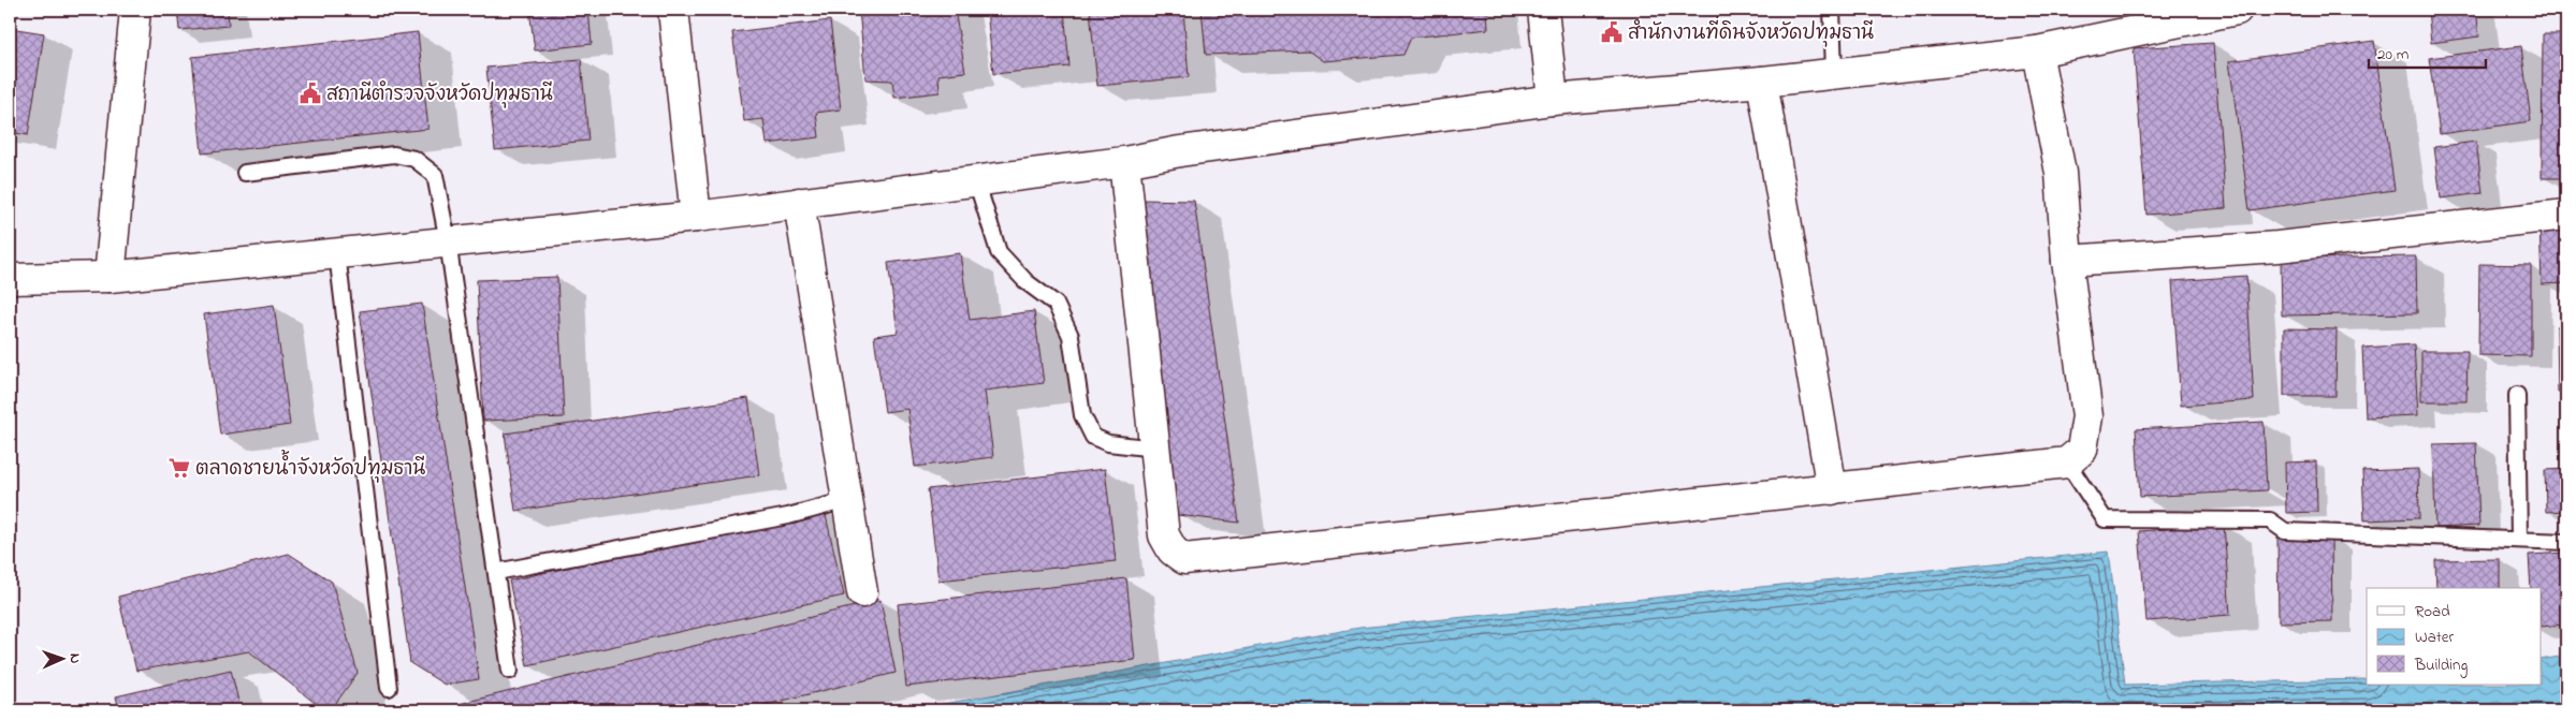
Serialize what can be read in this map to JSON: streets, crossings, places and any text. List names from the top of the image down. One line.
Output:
{"places":{"public building":["สำนักงานที่ดินจังหวัดปทุมธานี","สถานีตำรวจจังหวัดปทุมธานี"],"supermarket":["ตลาดชายน้ำจังหวัดปทุมธานี"]},"legend":["Road","Water","Building"],"scale_bar":"20 m","north":"right"}
